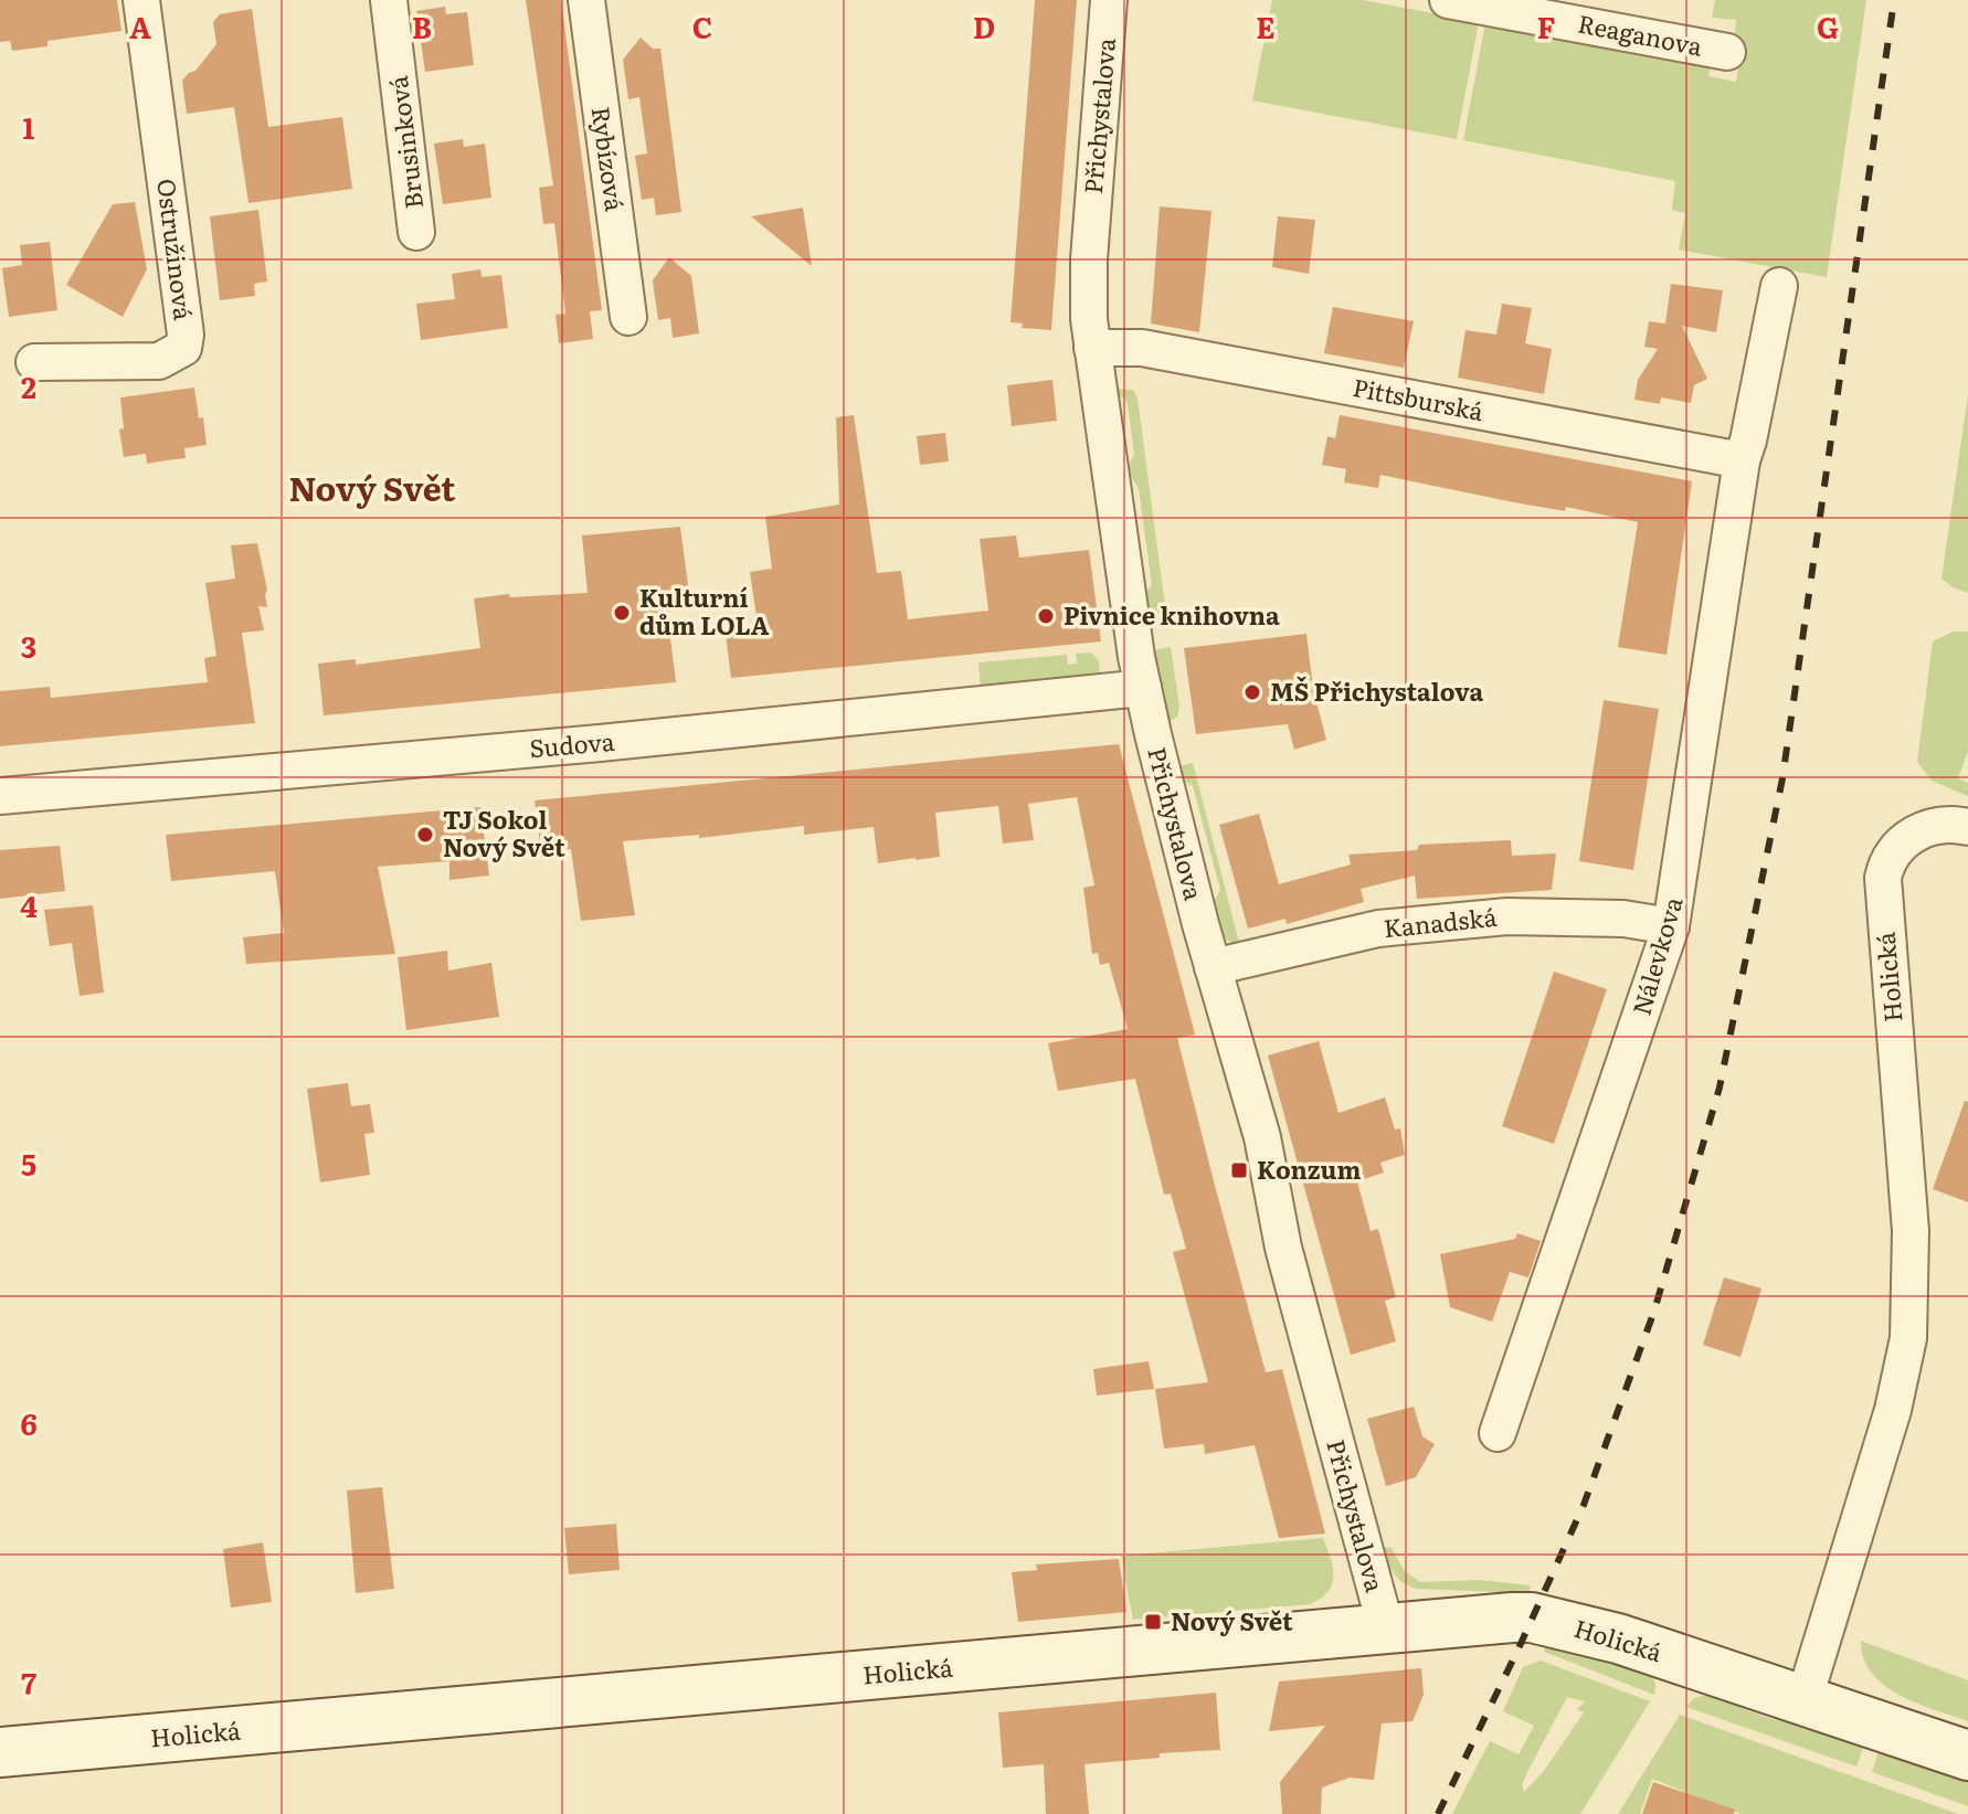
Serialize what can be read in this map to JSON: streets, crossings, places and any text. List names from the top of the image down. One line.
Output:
{"streets":{"street":["Reaganova","Přichystalova","Brusinková","Rybízová","Ostružinová","Pittsburská","Sudova","Kanadská","Nálevkova","Holická"]},"crossings":[["Přichystalova","Pittsburská"],["Přichystalova","Sudova"],["Přichystalova","Kanadská"],["Přichystalova","Holická"],["Pittsburská","Nálevkova"],["Kanadská","Nálevkova"]],"districts":["Nový Svět"],"places":{"other":["Kulturní dům LOLA","Pivnice knihovna","MŠ Přichystalova","TJ Sokol Nový Svět"],"transit":["Konzum","Nový Svět"]},"grid":{"columns":["A","B","C","D","E","F","G"],"rows":["1","2","3","4","5","6","7"]}}
